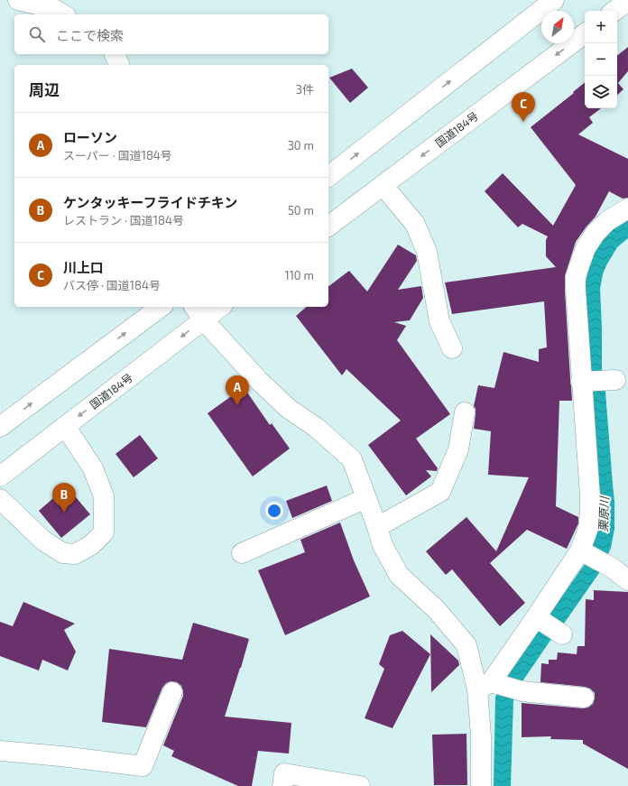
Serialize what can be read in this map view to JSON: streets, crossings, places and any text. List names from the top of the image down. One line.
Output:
{"streets":{"main road":["国道184号"]},"water":["栗原川"],"north":"top right","page":{"map_buttons":["+","−"],"search":"ここで検索","heading":["周辺","3件"],"pins":["C","A","B"],"list":[{"mark":"A","name":"ローソン","note":"スーパー · 国道184号","value":"30 m"},{"mark":"B","name":"ケンタッキーフライドチキン","note":"レストラン · 国道184号","value":"50 m"},{"mark":"C","name":"川上口","note":"バス停 · 国道184号","value":"110 m"}]}}
